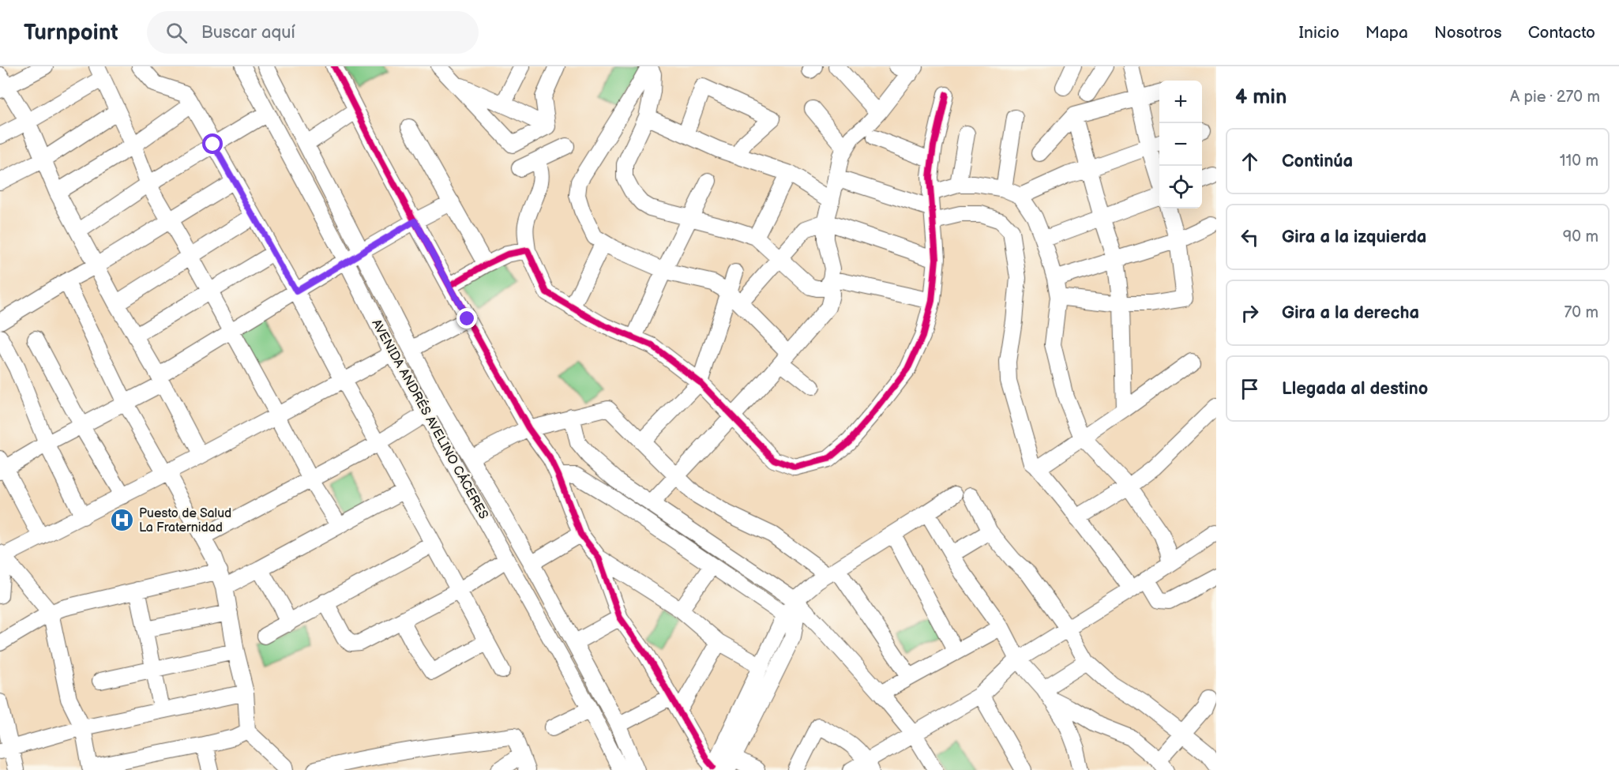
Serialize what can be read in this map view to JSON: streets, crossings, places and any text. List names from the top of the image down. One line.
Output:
{"streets":{"street":["AVENIDA ANDRÉS AVELINO CÁCERES"]},"places":{"hospital":["Puesto de Salud La Fraternidad"]},"page":{"header":"Turnpoint","search":"Buscar aquí","nav":["Inicio","Mapa","Nosotros","Contacto"],"heading":["4 min","A pie · 270 m"],"map_buttons":["+","−"],"list":[["Continúa","110 m"],["Gira a la izquierda","90 m"],["Gira a la derecha","70 m"],"Llegada al destino"]}}
